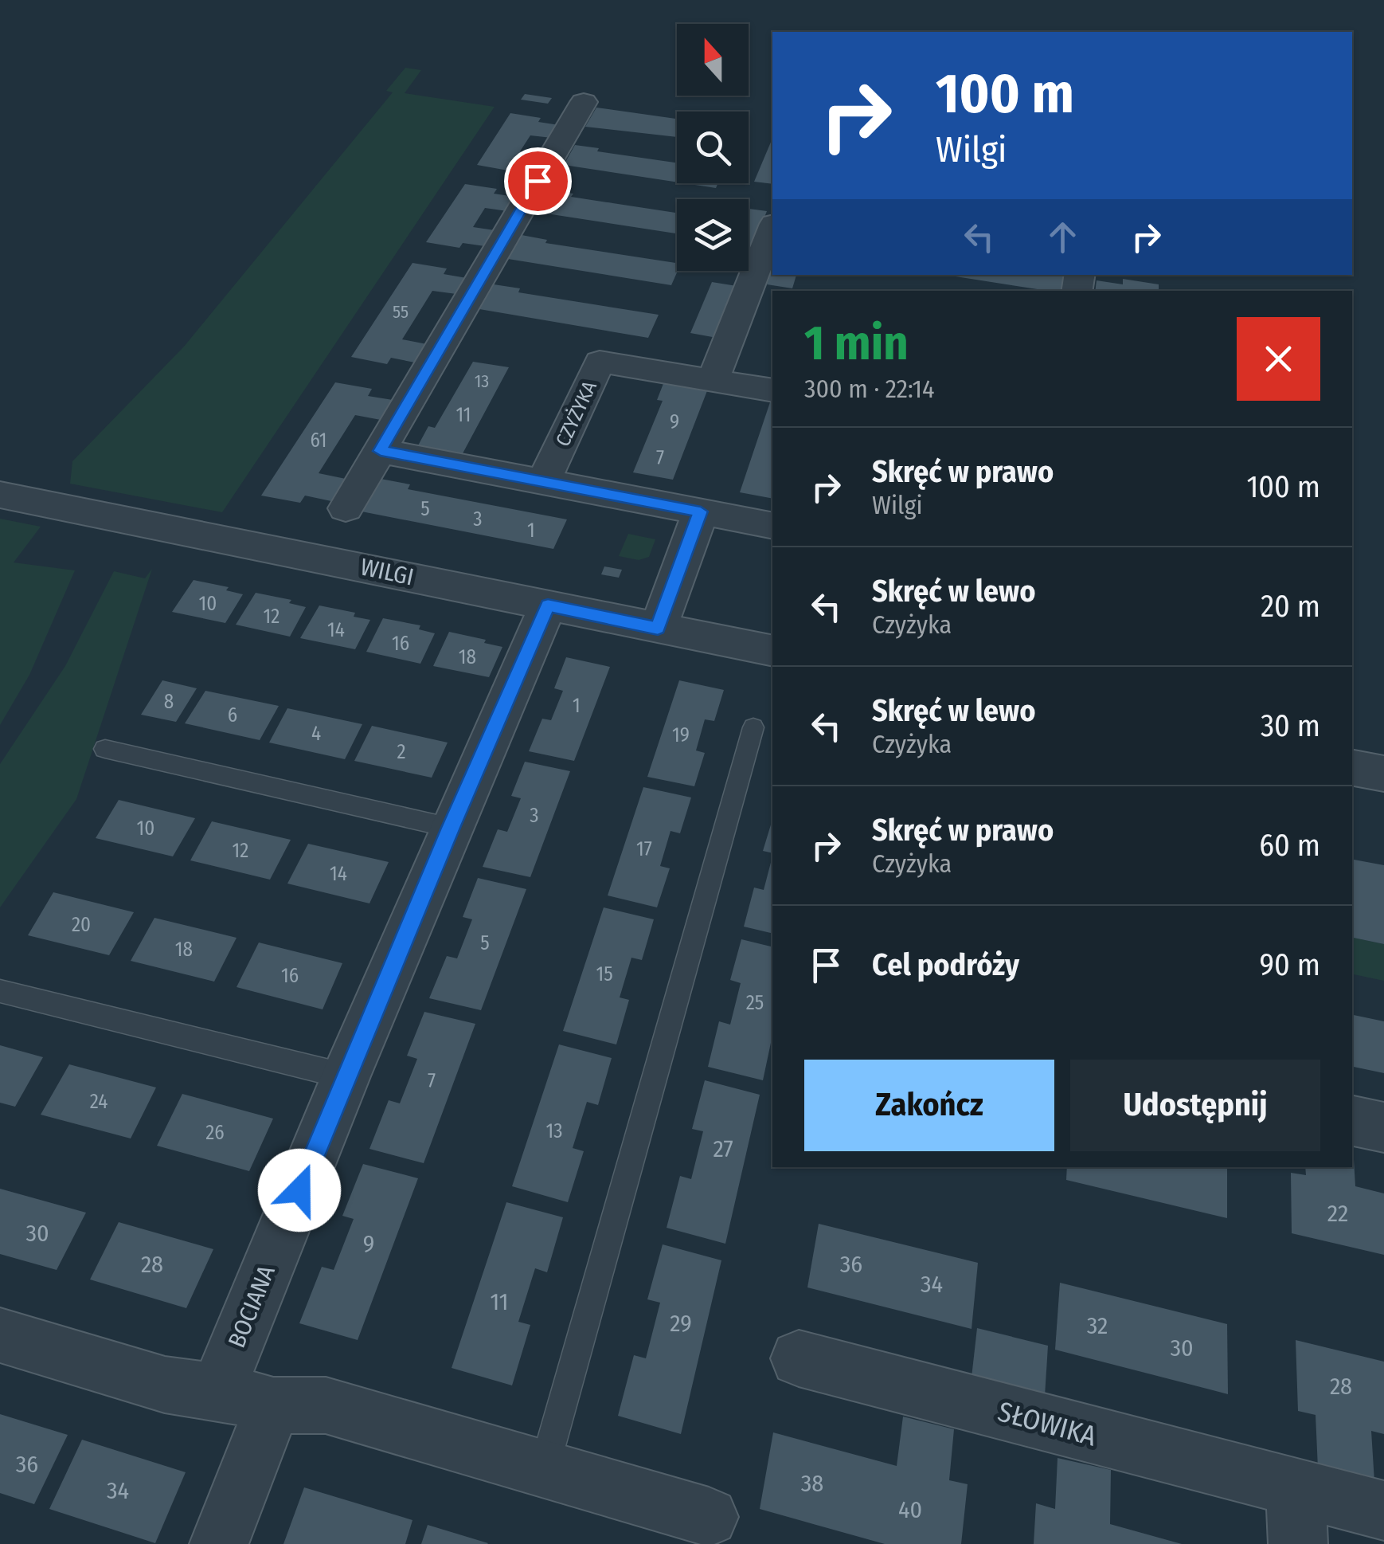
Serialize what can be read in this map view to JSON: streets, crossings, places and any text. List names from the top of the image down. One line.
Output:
{"streets":{"street":["CZYŻYKA","WILGI","BOCIANA","SŁOWIKA"]},"crossings":[["WILGI","BOCIANA"]],"house_numbers":["55","13","11","9","61","7","5","3","1","10","12","14","16","18","8","1","6","4","19","2","3","10","17","12","14","20","5","18","15","16","25","7","24","13","26","27","22","30","9","28","36","34","11","29","32","30","28","36","38","34","40"],"north":"top","page":{"turn":["100 m","Wilgi"],"heading":["1 min","300 m · 22:14"],"list":[{"name":"Skręć w prawo","note":"Wilgi","value":"100 m"},{"name":"Skręć w lewo","note":"Czyżyka","value":"20 m"},{"name":"Skręć w lewo","note":"Czyżyka","value":"30 m"},{"name":"Skręć w prawo","note":"Czyżyka","value":"60 m"},{"name":"Cel podróży","value":"90 m"}],"buttons":["Zakończ","Udostępnij"]}}
